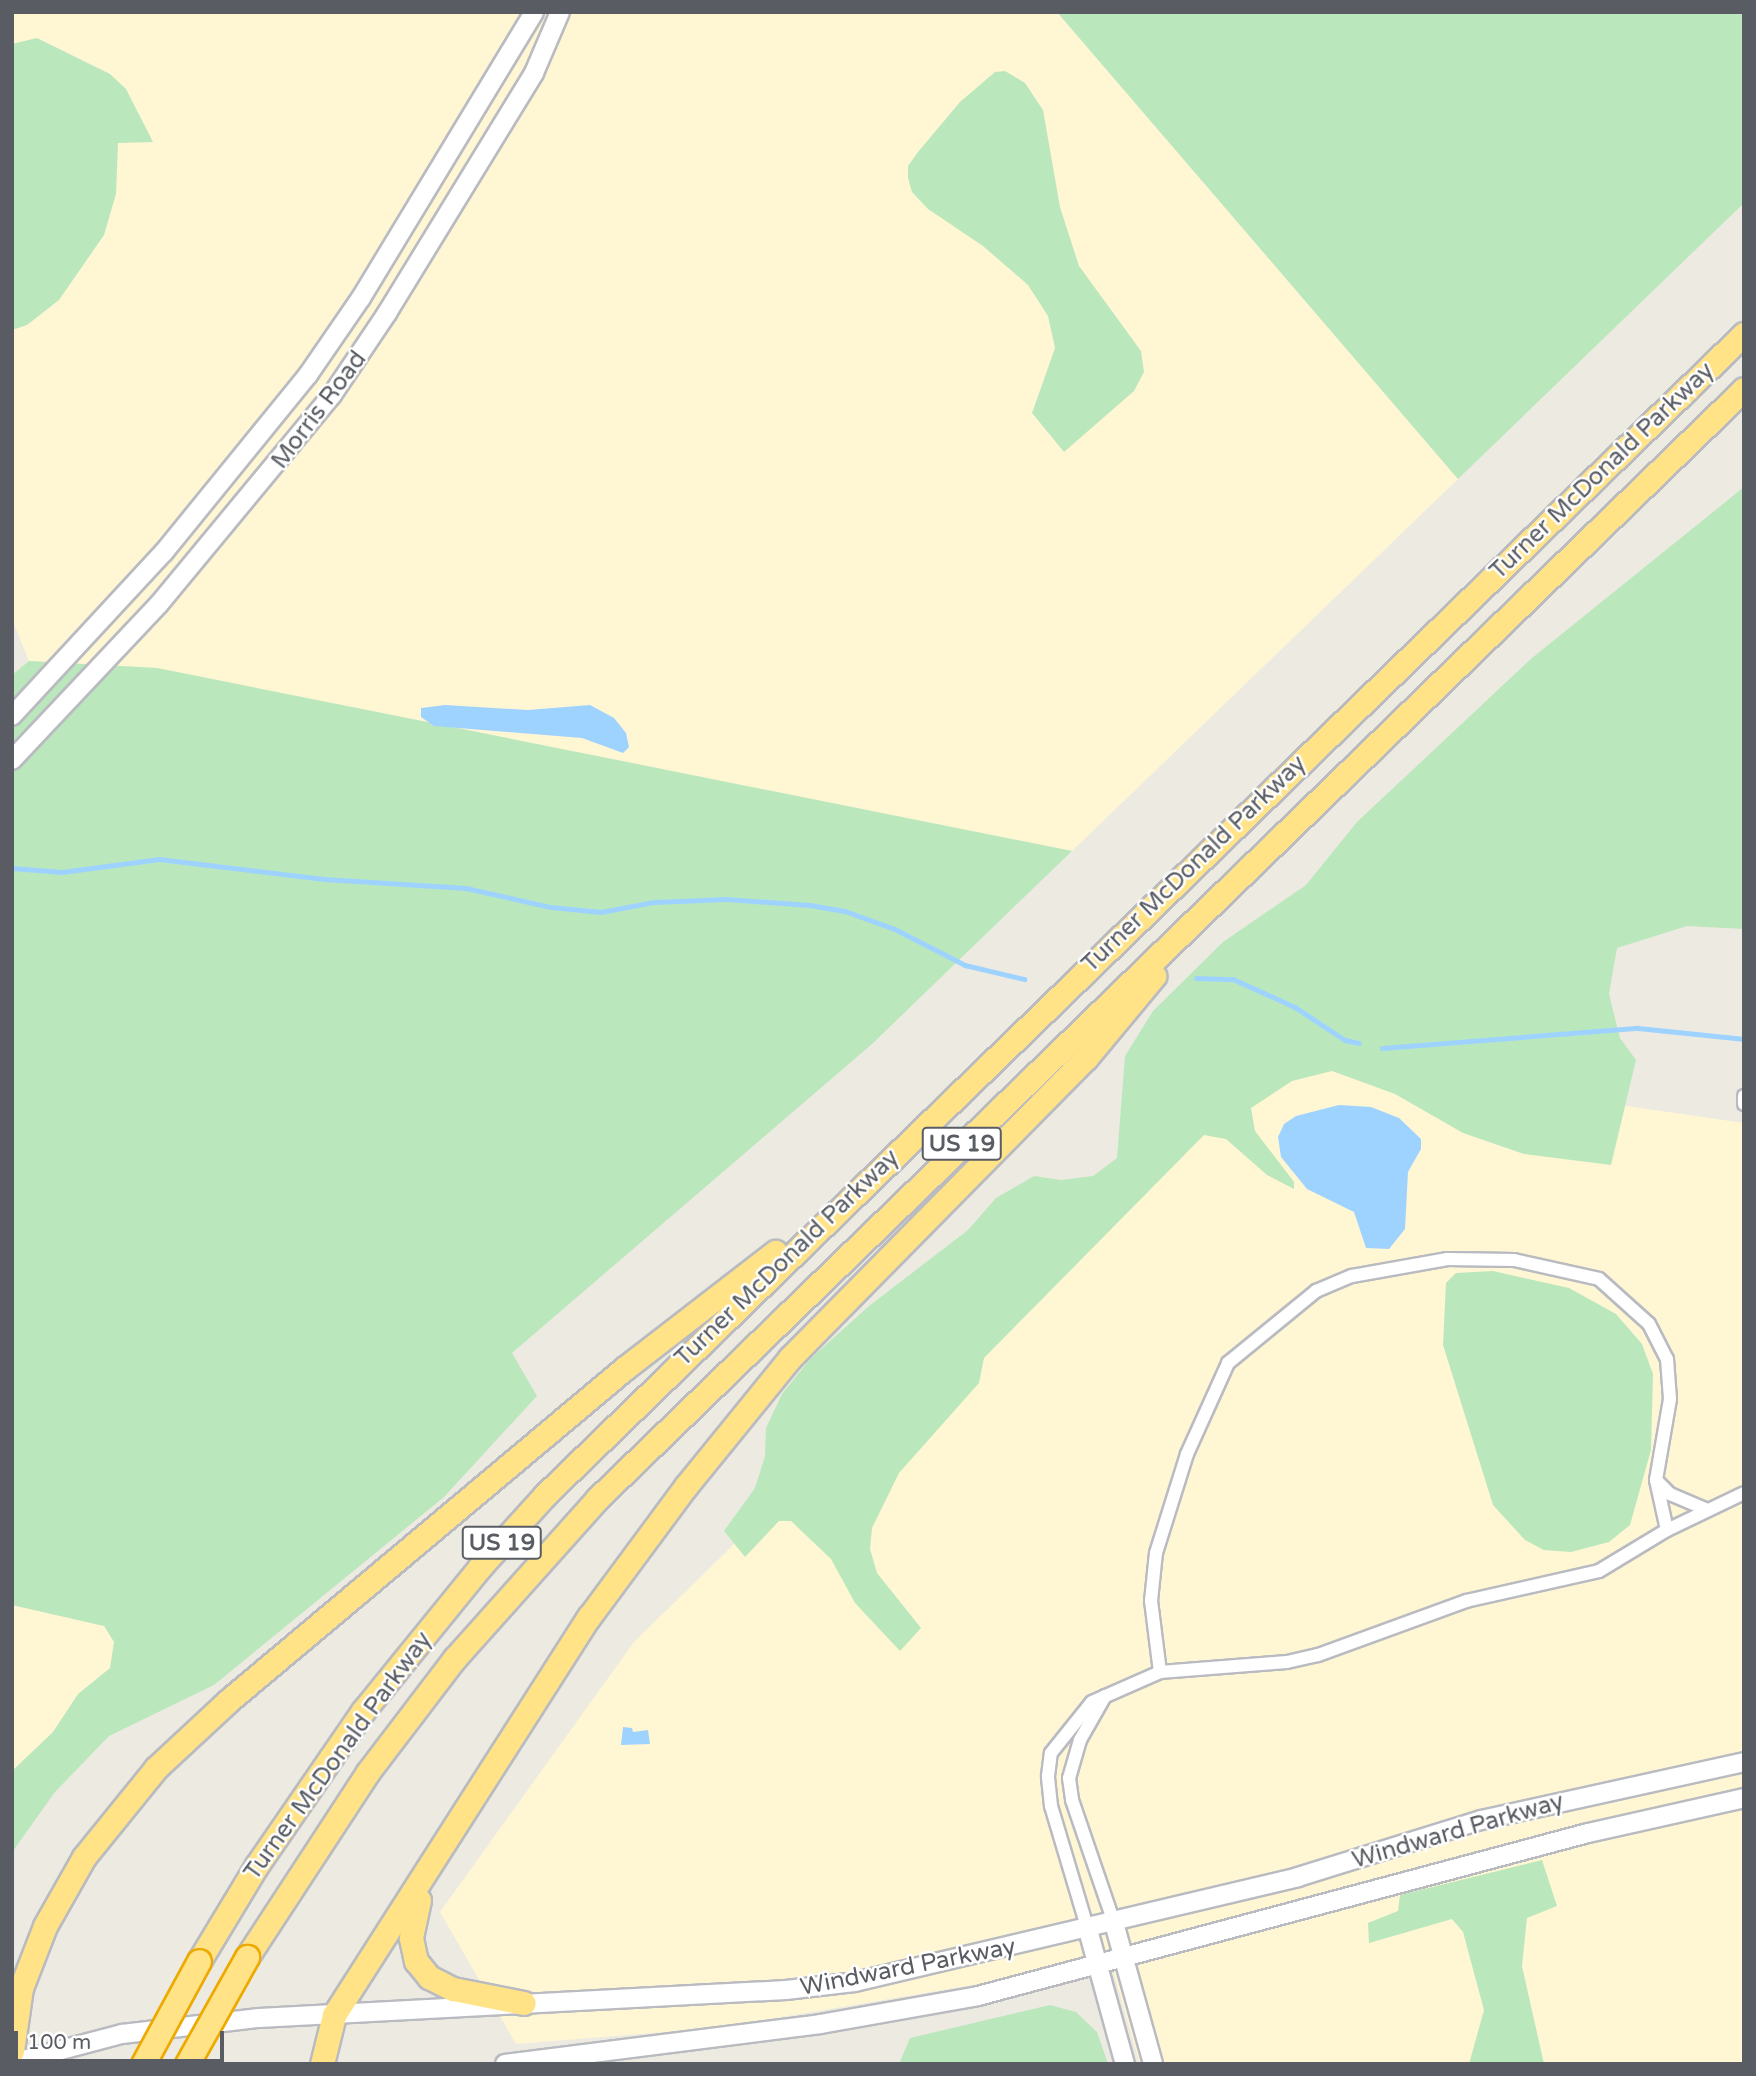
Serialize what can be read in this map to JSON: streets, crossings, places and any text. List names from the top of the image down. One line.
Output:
{"streets":{"highway":["Turner McDonald Parkway","US 19"],"main road":["Morris Road","Windward Parkway"]},"scale_bar":"100 m"}
